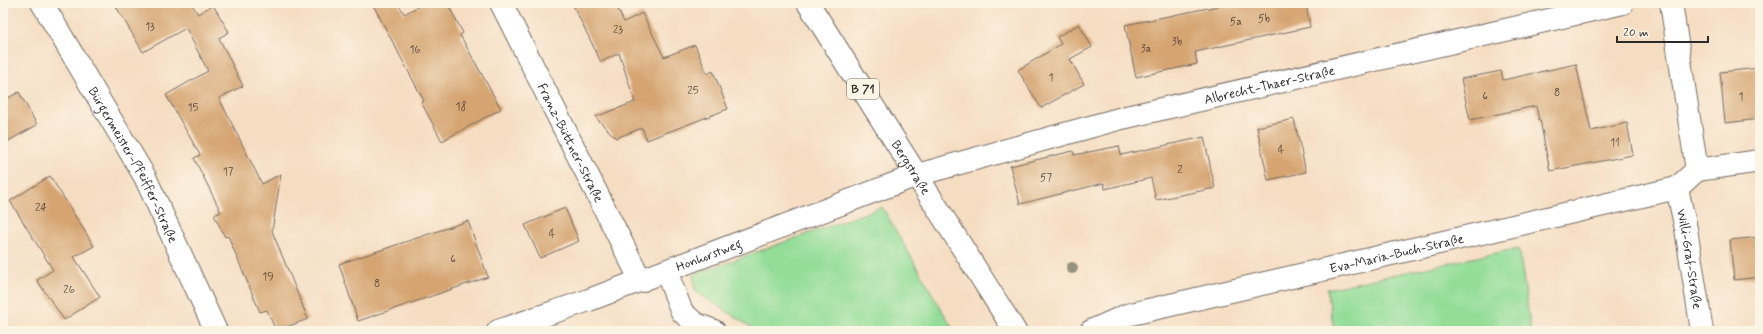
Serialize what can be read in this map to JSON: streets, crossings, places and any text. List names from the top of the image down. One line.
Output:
{"streets":{"street":["Albrecht-Thaer-Straße","B 71","Franz-Büttner-Straße","Bürgermeister-Pfeiffer-Straße","Bergstraße","Eva-Maria-Buch-Straße","Honhorstweg","Willi-Graf-Straße"]},"crossings":[["Albrecht-Thaer-Straße","Bergstraße"],["Albrecht-Thaer-Straße","Honhorstweg"],["Franz-Büttner-Straße","Honhorstweg"],["Bergstraße","Honhorstweg"],["Eva-Maria-Buch-Straße","Willi-Graf-Straße"]],"house_numbers":["5b","5a","13","23","3b","3a","16","1","25","8","6","1","18","15","11","4","2","17","57","24","4","6","19","8","26"],"scale_bar":"20 m"}
